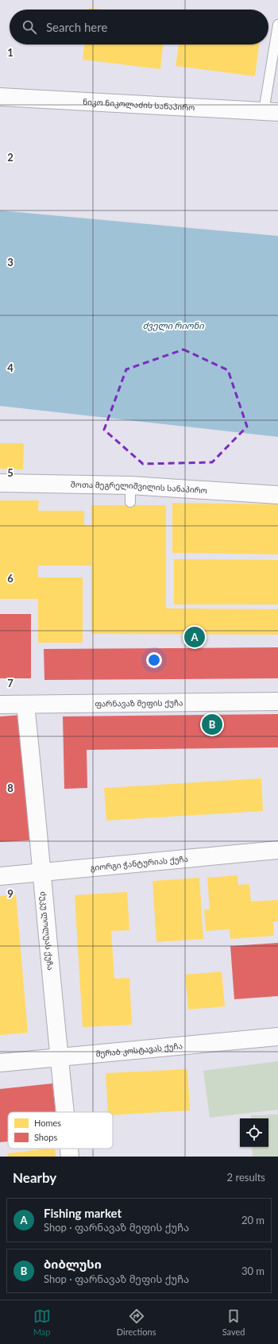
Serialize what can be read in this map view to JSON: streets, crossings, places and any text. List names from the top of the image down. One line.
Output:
{"streets":{"street":["ნიკო ნიკოლაძის სანაპირო","შოთა მეგრელიშვილის სანაპირო","ფარნავაზ მეფის ქუჩა","გიორგი ჭანტურიას ქუჩა","ძუკუ ლოლუას ქუჩა","მერაბ კოსტავას ქუჩა"]},"crossings":[["ფარნავაზ მეფის ქუჩა","ძუკუ ლოლუას ქუჩა"],["გიორგი ჭანტურიას ქუჩა","ძუკუ ლოლუას ქუჩა"],["ძუკუ ლოლუას ქუჩა","მერაბ კოსტავას ქუჩა"]],"water":["ძველი რიონი"],"legend":["Homes","Shops"],"page":{"search":"Search here","pins":["A","B"],"heading":["Nearby","2 results"],"list":[{"mark":"A","name":"Fishing market","note":"Shop · ფარნავაზ მეფის ქუჩა","value":"20 m"},{"mark":"B","name":"ბიბლუსი","note":"Shop · ფარნავაზ მეფის ქუჩა","value":"30 m"}],"nav":["Map","Directions","Saved"]},"grid":{"rows":["1","2","3","4","5","6","7","8","9"]}}
